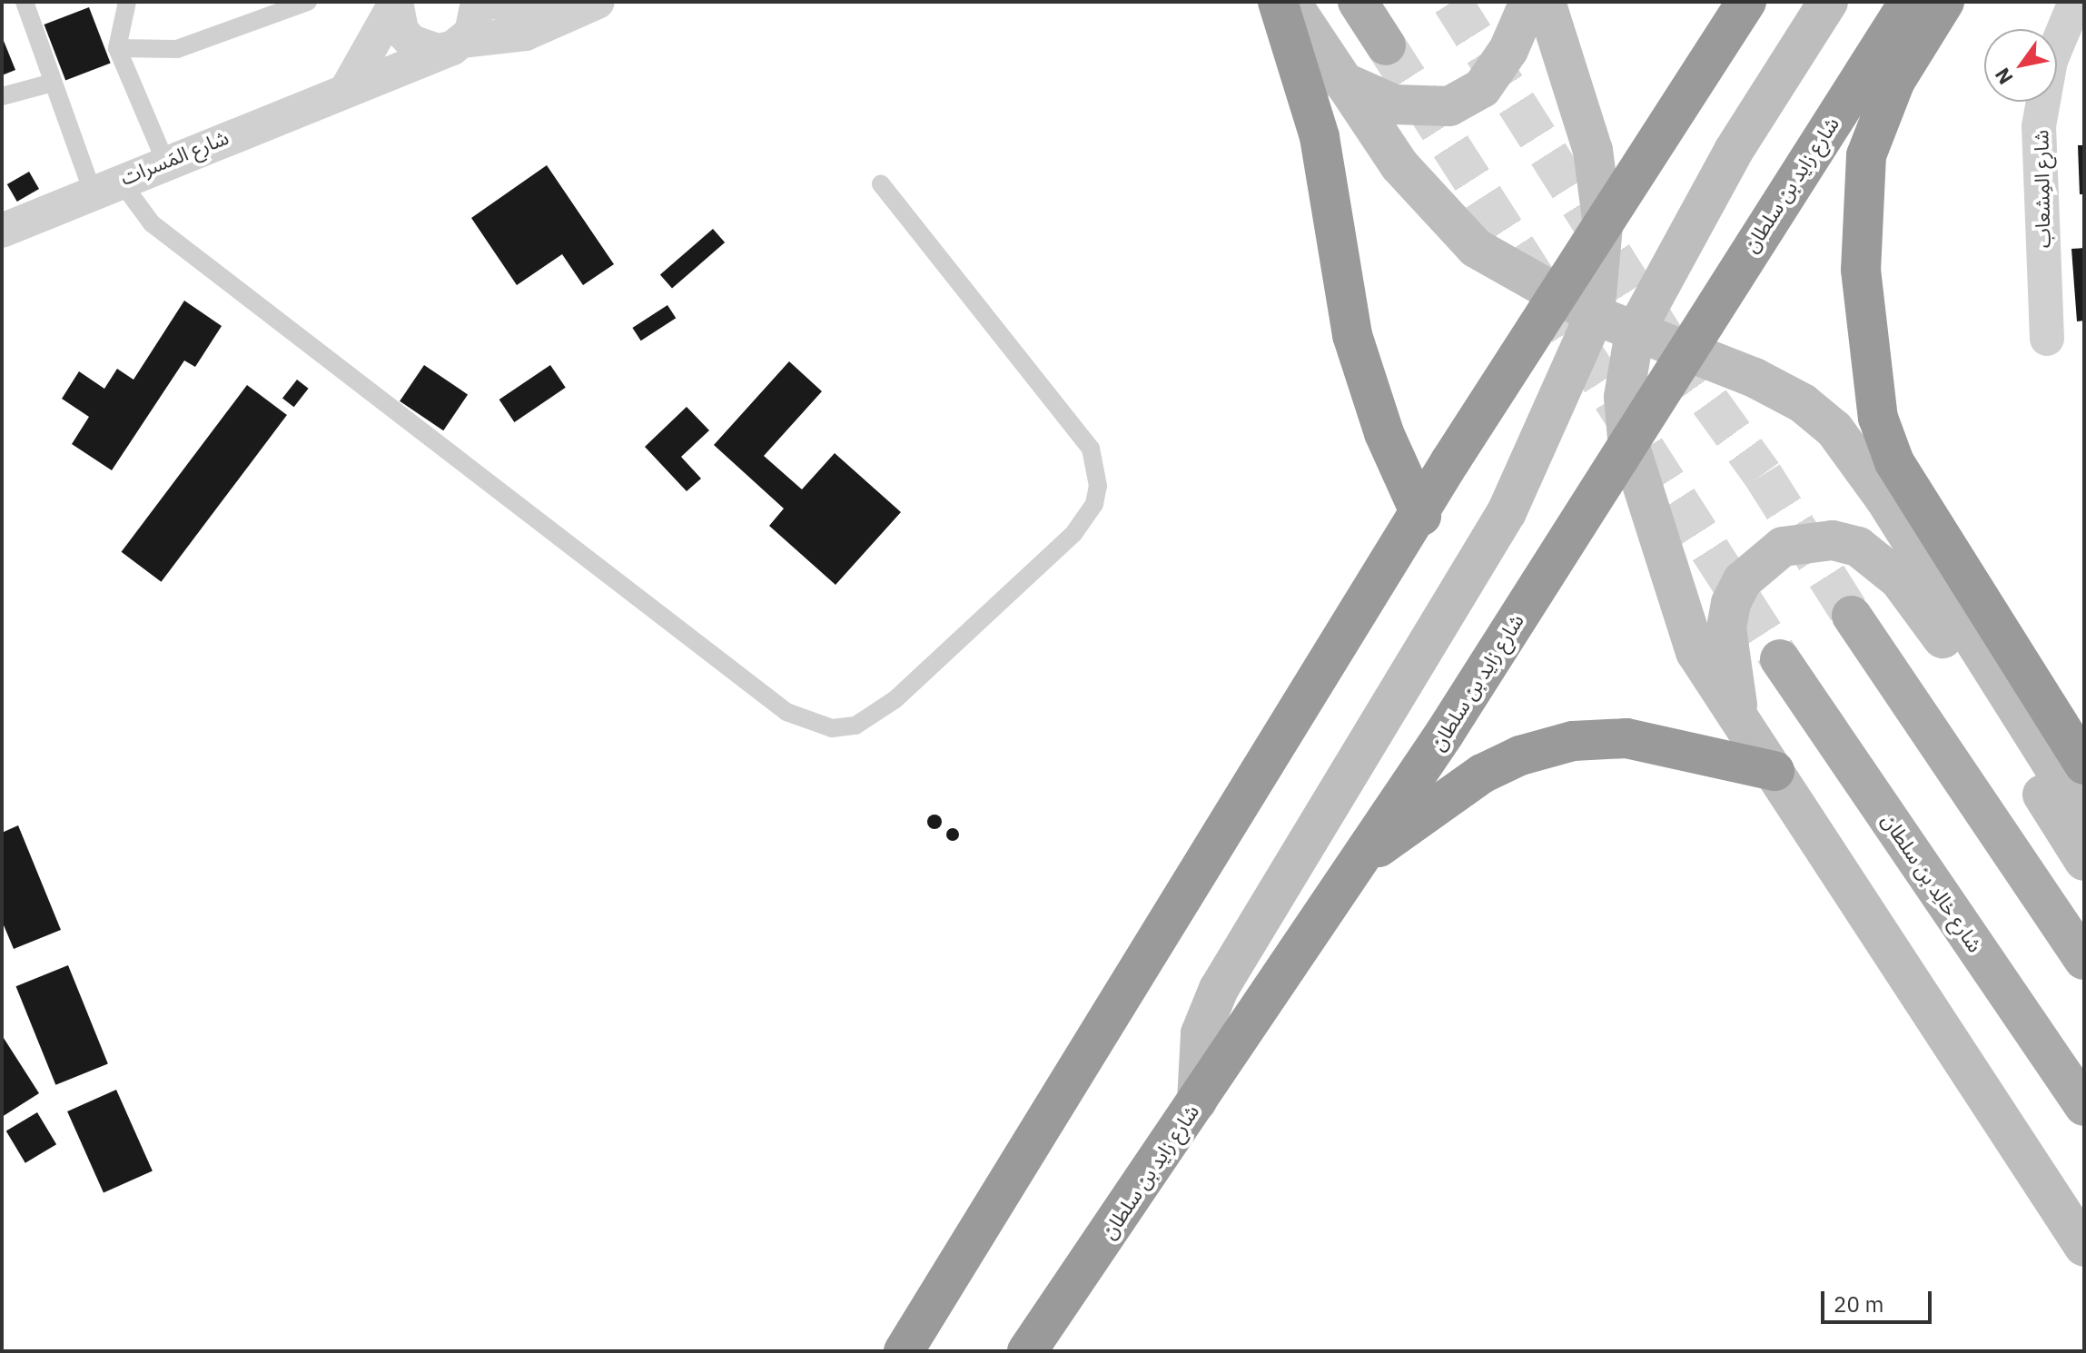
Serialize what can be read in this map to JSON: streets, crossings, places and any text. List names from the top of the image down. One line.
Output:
{"streets":{"highway":["شارع زايد بن سلطان"],"main road":["شارع خالِد بن سلطان"],"street":["شارع المَسرات","شارع المِشعاب"]},"scale_bar":"20 m","north":"bottom left"}
